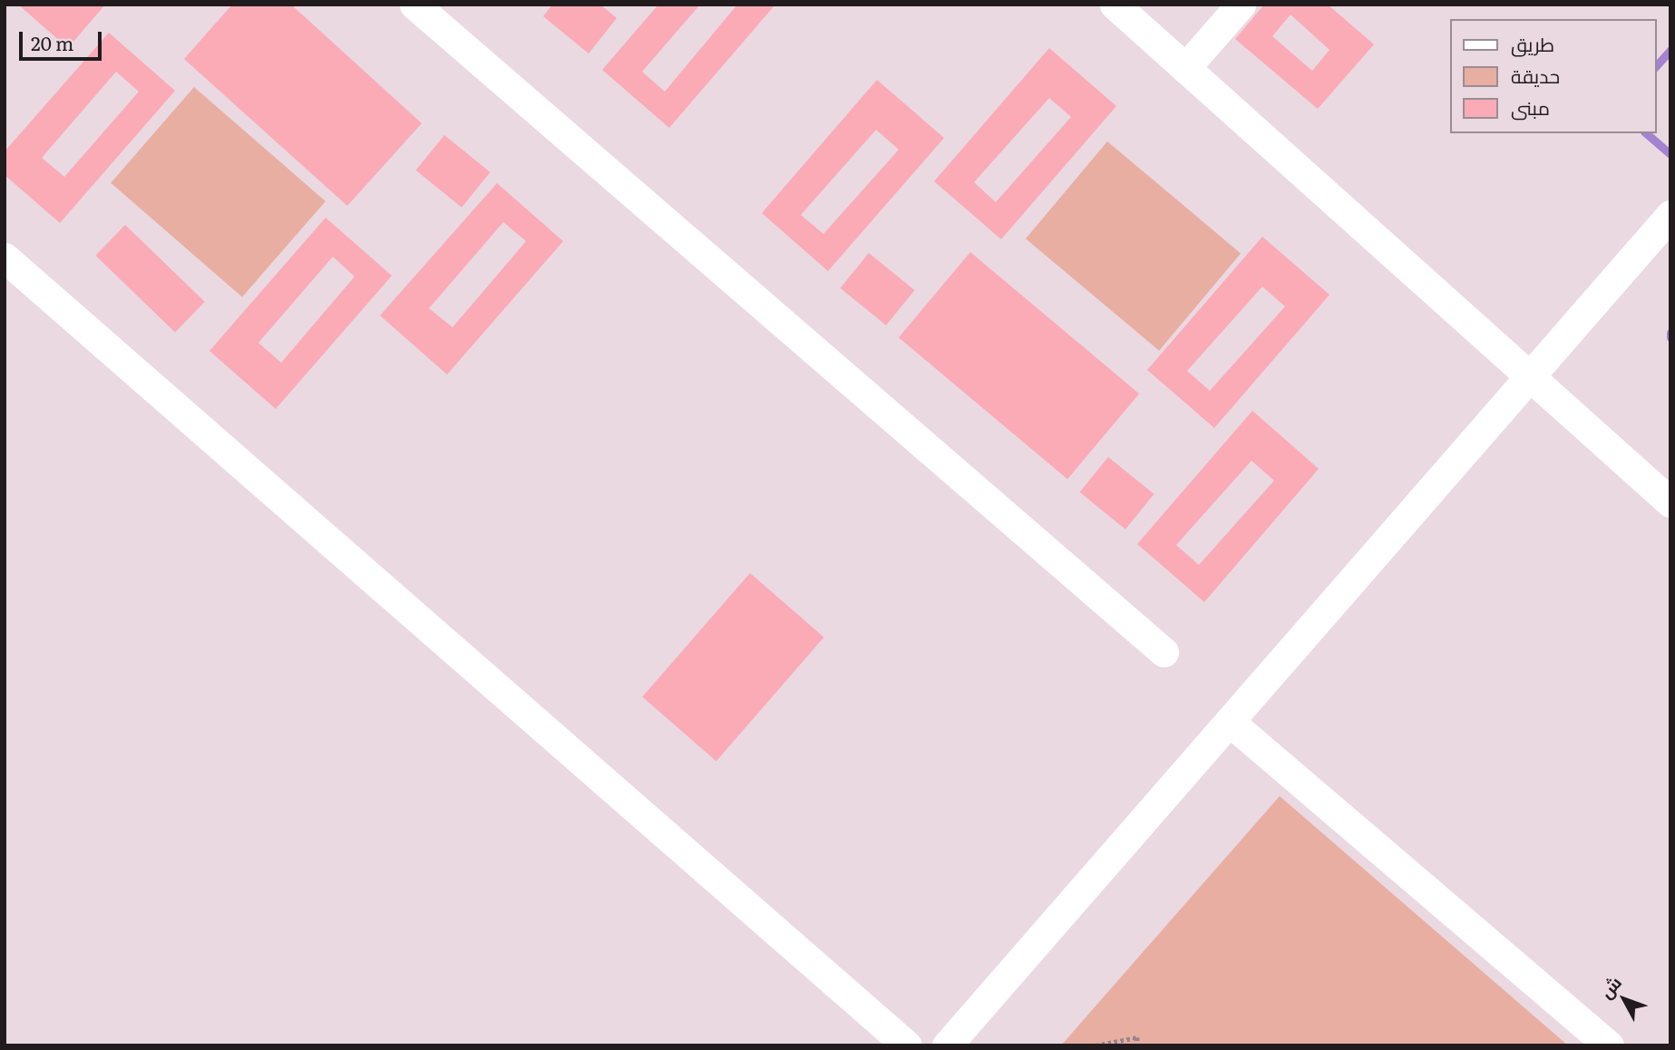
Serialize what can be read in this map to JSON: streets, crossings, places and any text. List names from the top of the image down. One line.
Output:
{"legend":["طريق","حديقة","مبنى"],"scale_bar":"20 m","north":"top left"}
